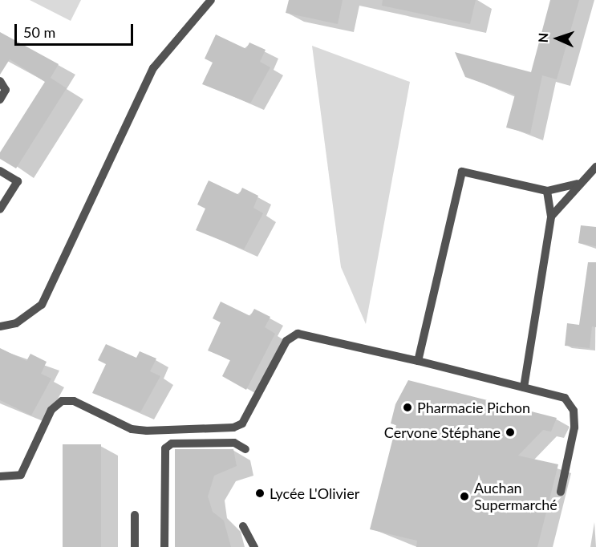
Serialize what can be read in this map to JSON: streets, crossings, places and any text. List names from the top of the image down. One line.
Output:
{"places":["Pharmacie Pichon","Cervone Stéphane","Lycée L'Olivier","Auchan Supermarché"],"scale_bar":"50 m","north":"left"}
